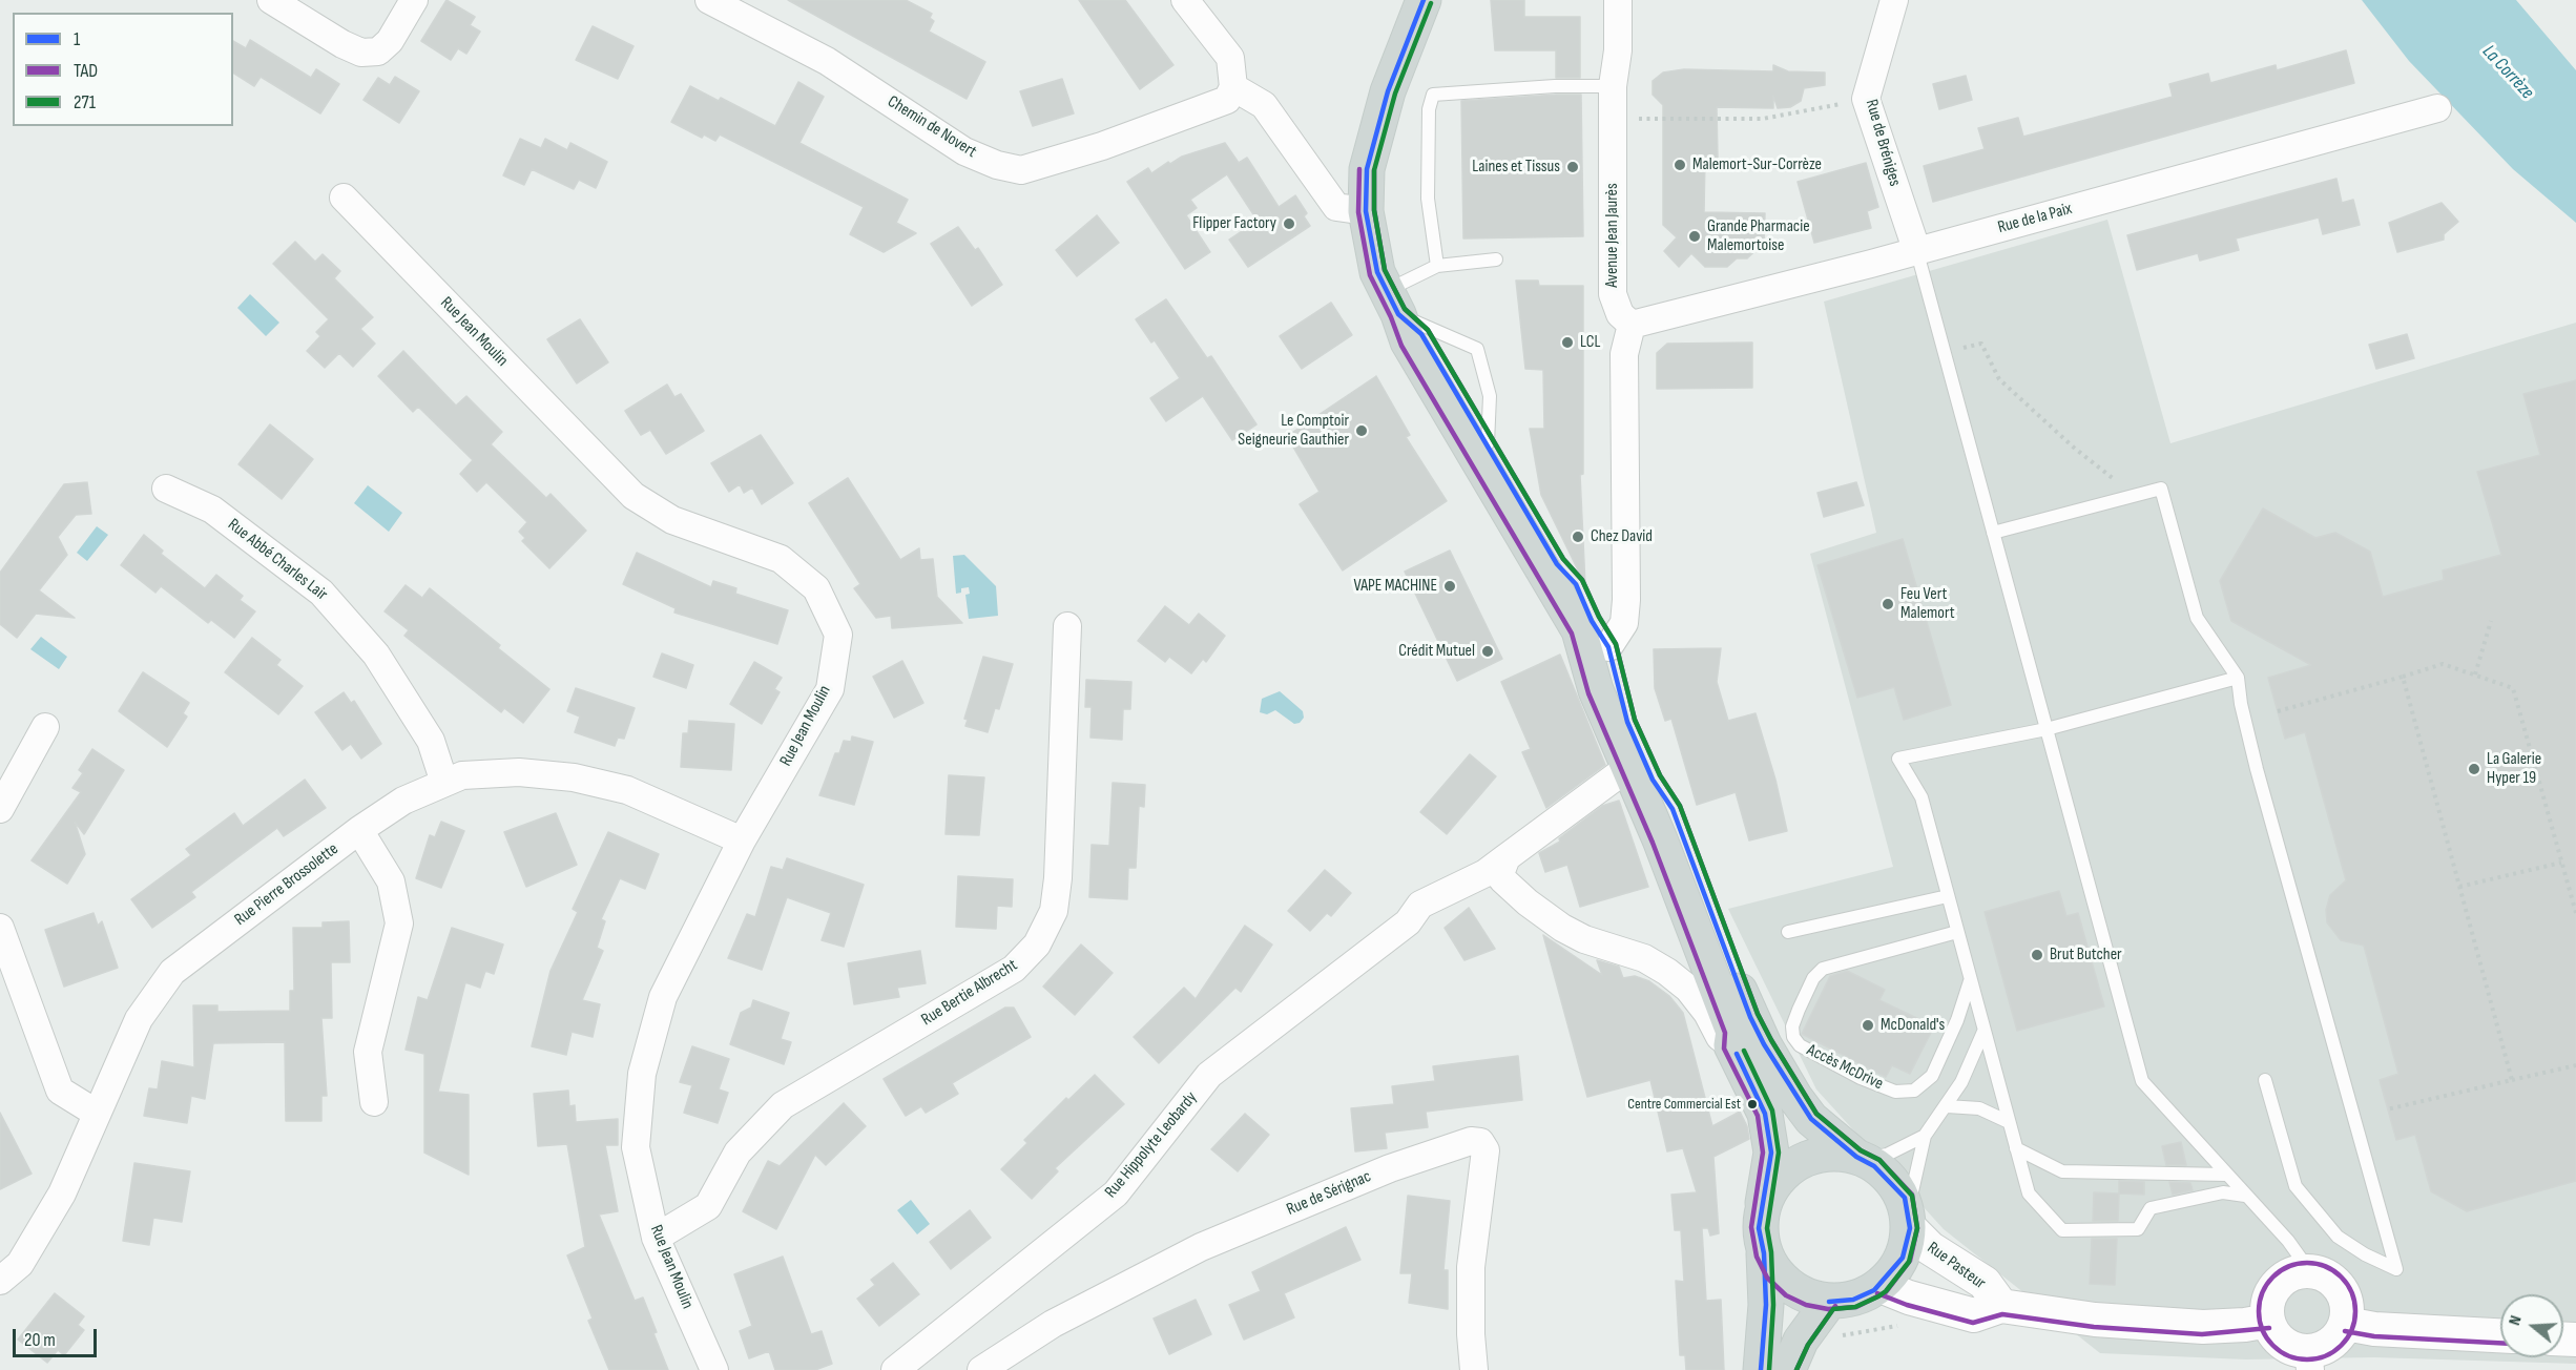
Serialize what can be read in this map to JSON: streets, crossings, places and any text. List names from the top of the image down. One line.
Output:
{"streets":{"street":["Chemin de Novert","Rue de Bréniges","Rue de la Paix","Avenue Jean Jaurès","Rue Jean Moulin","Rue Abbé Charles Lair","Rue Pierre Brossolette","Rue Bertie Albrecht","Rue Hippolyte Leobardy","Rue de Sérignac","Rue Pasteur"],"lane":["Accès McDrive"]},"crossings":[["Rue de Bréniges","Rue de la Paix"],["Rue de la Paix","Avenue Jean Jaurès"],["Rue Jean Moulin","Rue Pierre Brossolette"],["Rue Jean Moulin","Rue Bertie Albrecht"],["Rue Abbé Charles Lair","Rue Pierre Brossolette"]],"water":["La Corrèze"],"places":["Malemort-Sur-Corrèze","Laines et Tissus","Flipper Factory","Grande Pharmacie Malemortoise","LCL","Le Comptoir Seigneurie Gauthier","Chez David","VAPE MACHINE","Feu Vert Malemort","Crédit Mutuel","La Galerie Hyper 19","Brut Butcher","McDonald's","Centre Commercial Est"],"lines":["transit line 1","transit line 271","transit line TAD"],"legend":["1","TAD","271"],"scale_bar":"20 m","north":"left"}
